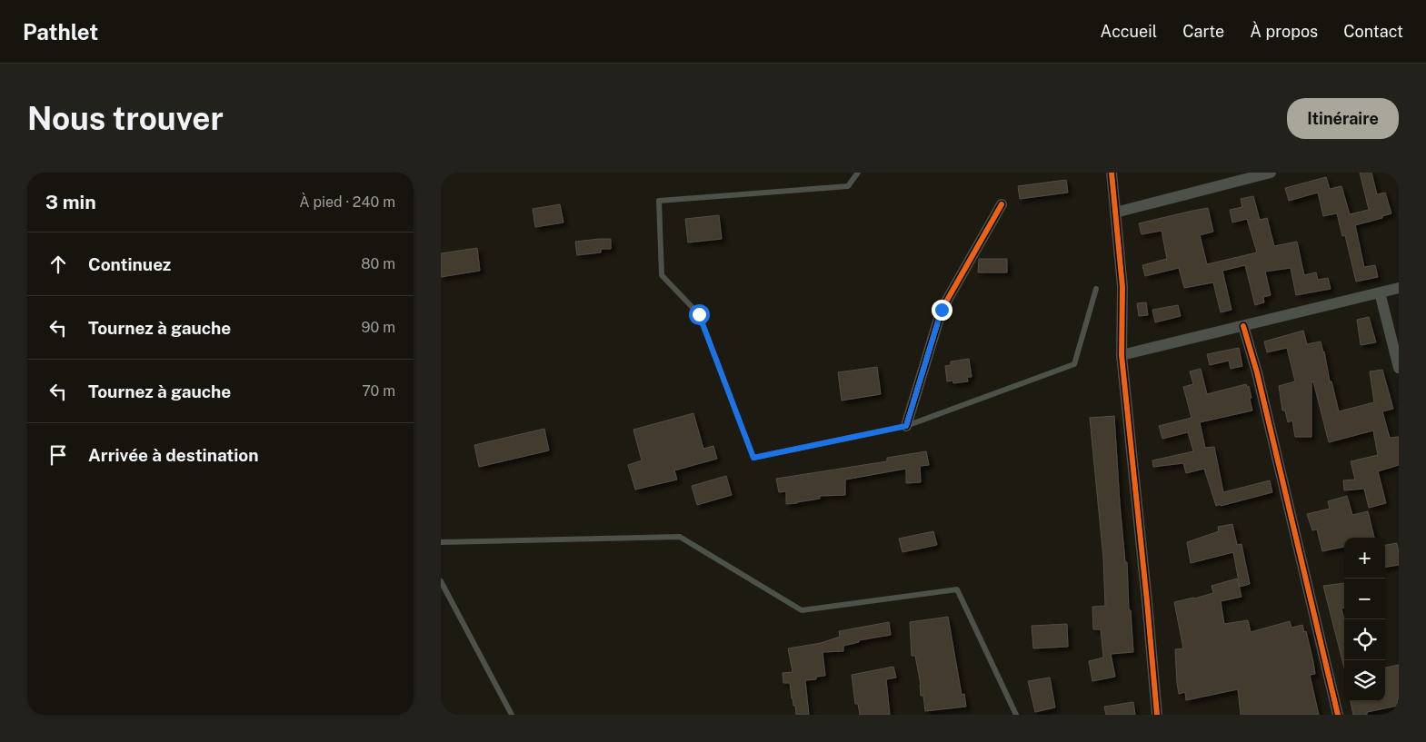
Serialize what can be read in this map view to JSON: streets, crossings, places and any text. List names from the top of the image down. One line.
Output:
{"page":{"header":"Pathlet","nav":["Accueil","Carte","À propos","Contact"],"buttons":"Itinéraire","title":"Nous trouver","heading":["3 min","À pied · 240 m"],"list":[["Continuez","80 m"],["Tournez à gauche","90 m"],["Tournez à gauche","70 m"],"Arrivée à destination"],"map_buttons":["+","−"]}}
